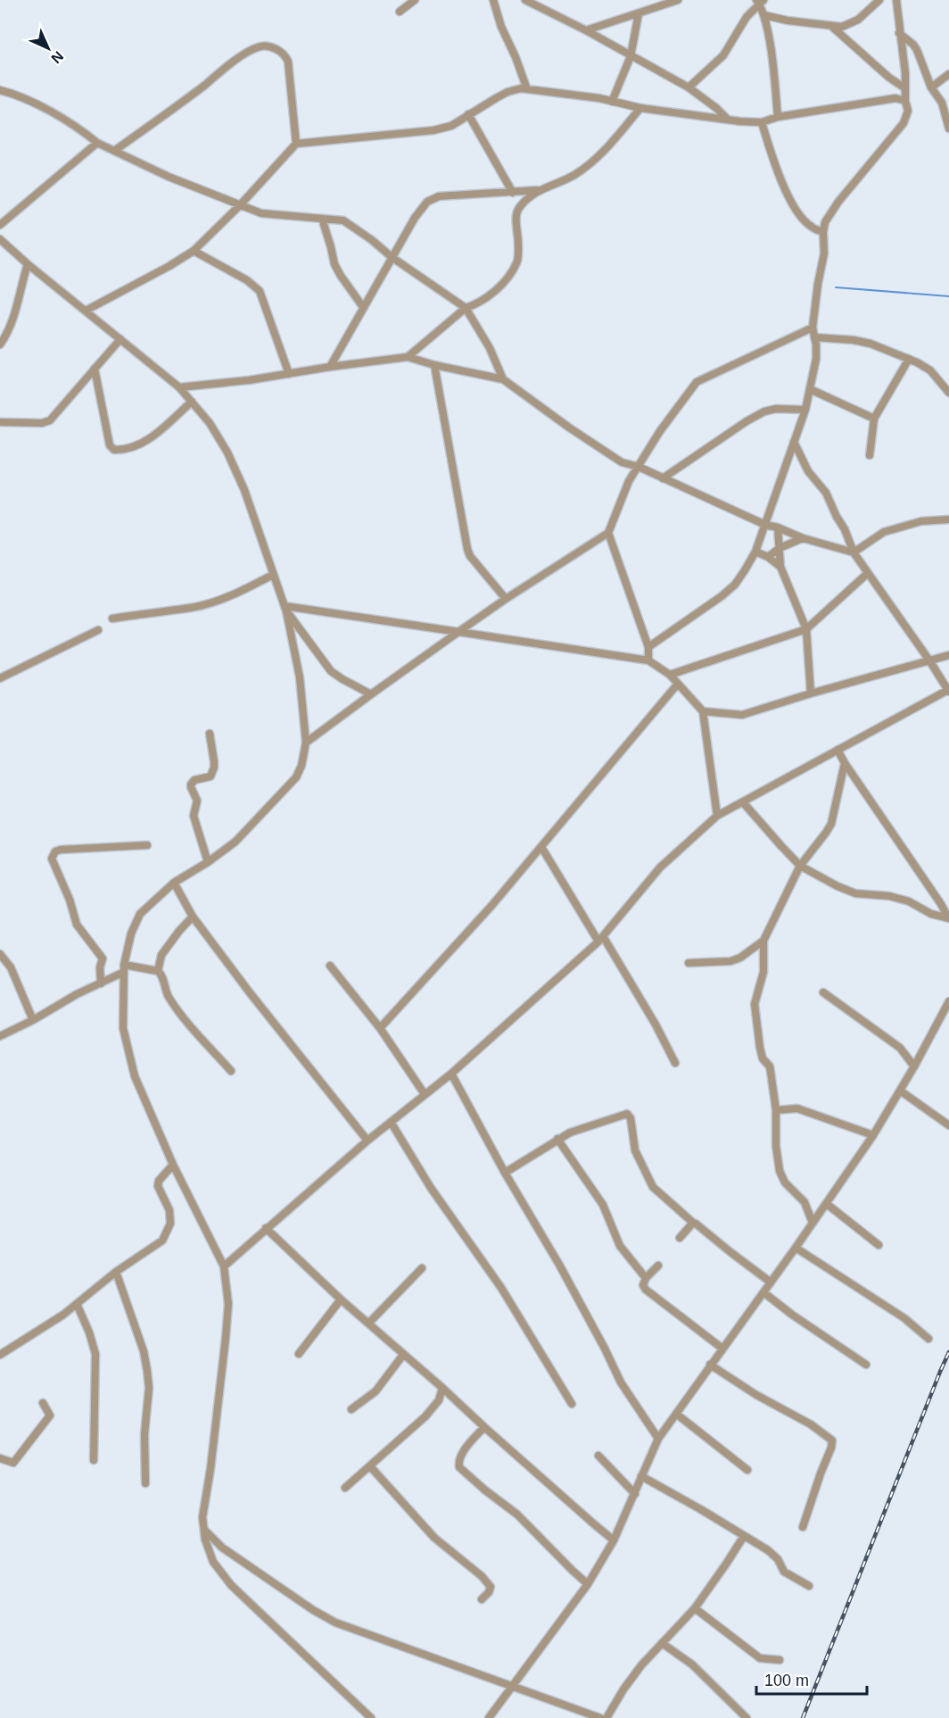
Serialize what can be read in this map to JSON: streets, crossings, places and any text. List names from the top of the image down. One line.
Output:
{"scale_bar":"100 m","north":"bottom right"}
